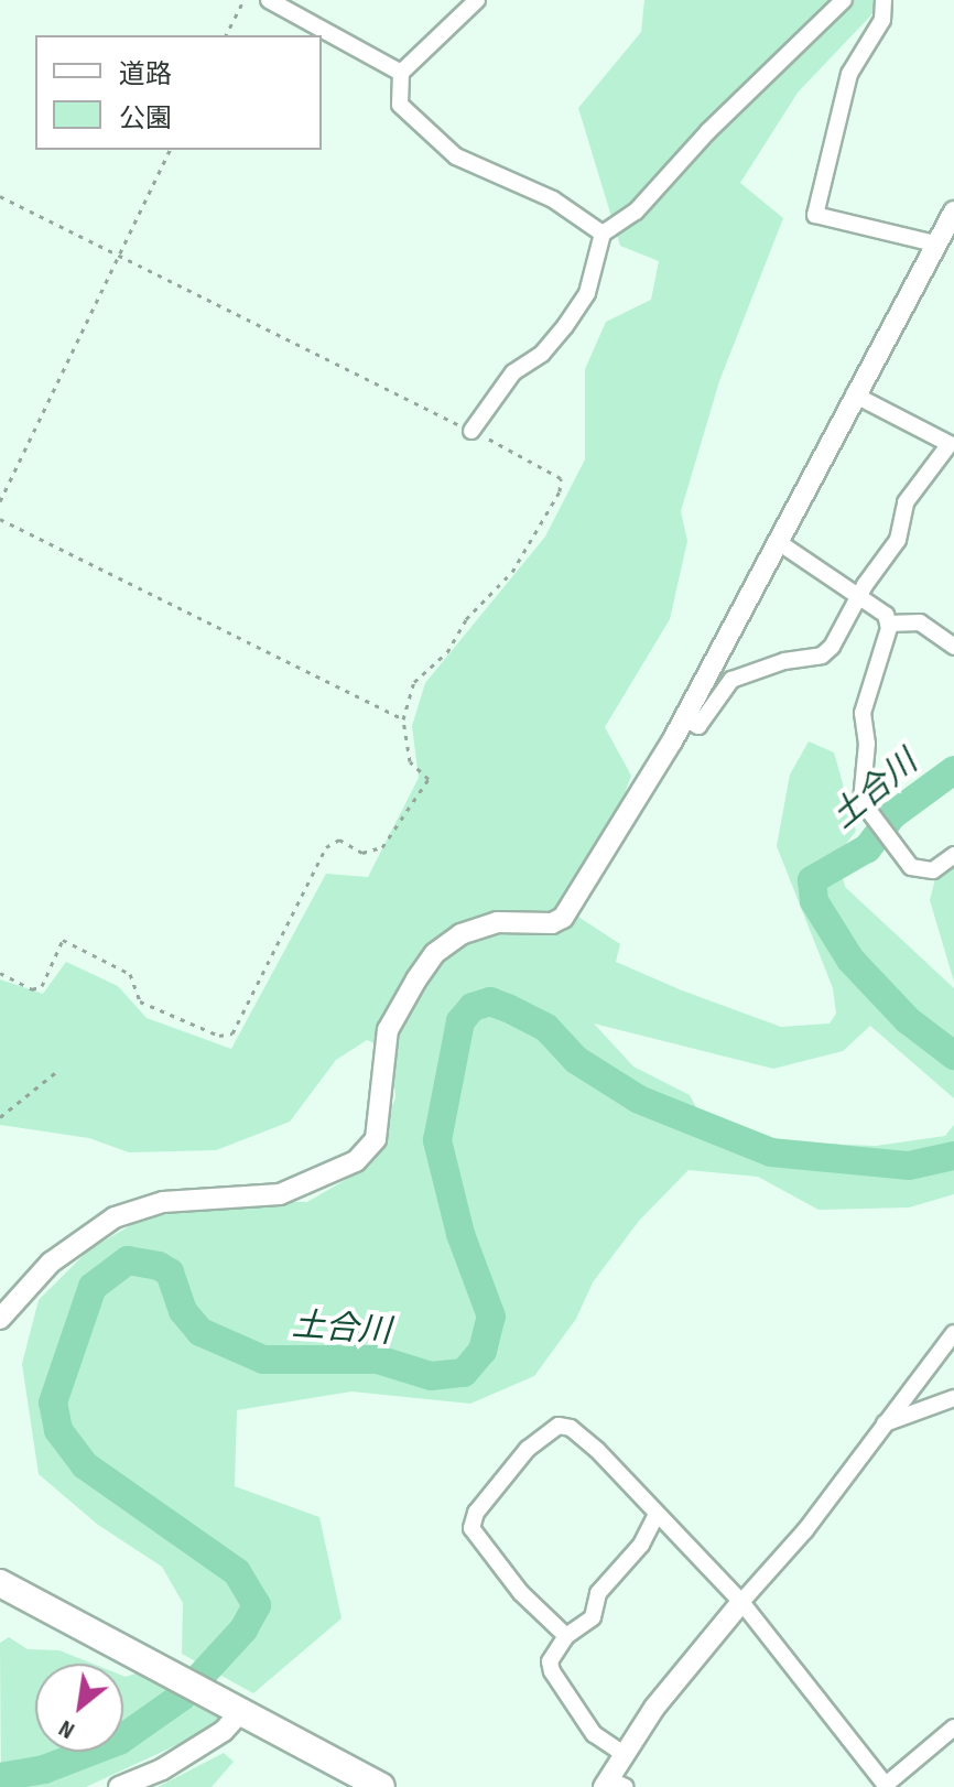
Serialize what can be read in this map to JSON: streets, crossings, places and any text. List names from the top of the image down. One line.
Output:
{"water":["土合川"],"legend":["道路","公園"],"north":"bottom left"}
